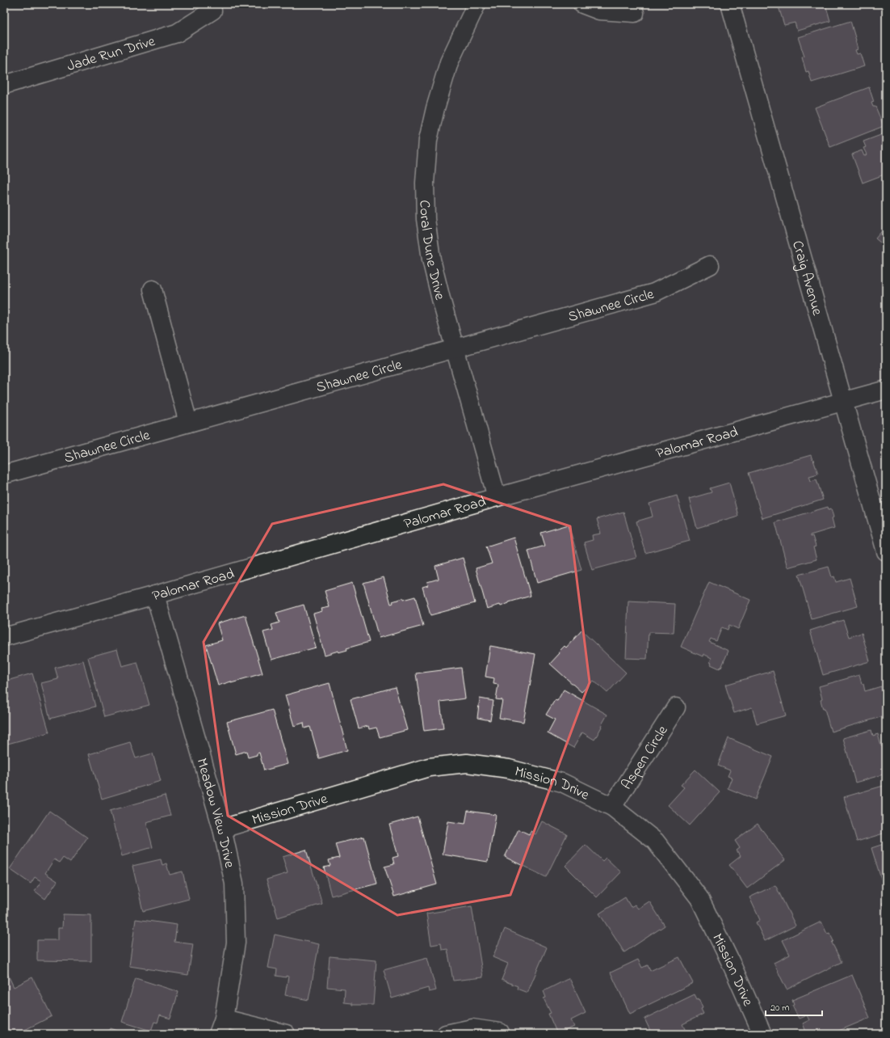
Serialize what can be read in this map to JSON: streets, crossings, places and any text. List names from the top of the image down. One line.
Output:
{"streets":{"street":["Jade Run Drive","Coral Dune Drive","Craig Avenue","Shawnee Circle","Palomar Road","Aspen Circle","Mission Drive","Meadow View Drive"]},"crossings":[["Coral Dune Drive","Shawnee Circle"],["Coral Dune Drive","Palomar Road"],["Craig Avenue","Palomar Road"],["Palomar Road","Meadow View Drive"],["Aspen Circle","Mission Drive"],["Mission Drive","Meadow View Drive"]],"scale_bar":"20 m"}
